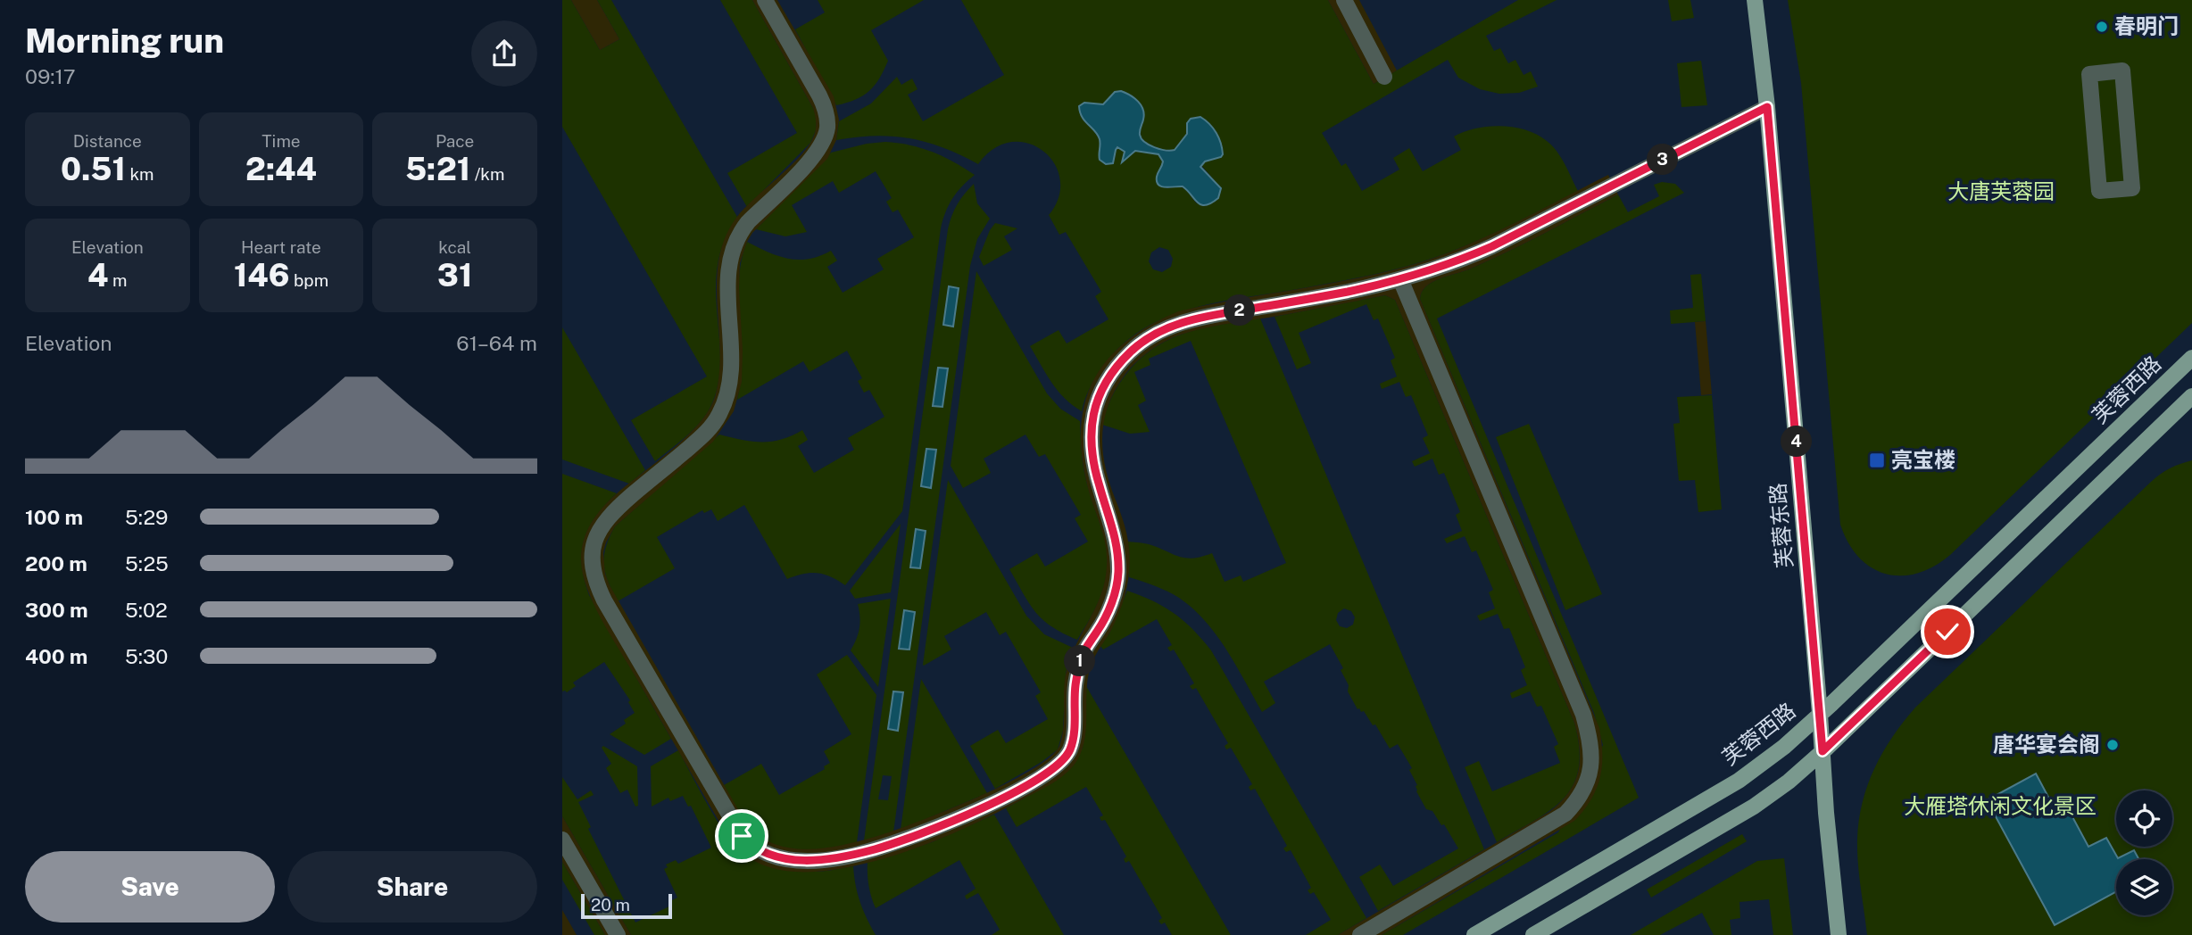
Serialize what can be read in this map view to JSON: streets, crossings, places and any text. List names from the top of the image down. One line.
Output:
{"streets":{"main road":["芙蓉西路","芙蓉东路"]},"crossings":[["芙蓉西路","芙蓉东路"]],"parks":["大唐芙蓉园","大雁塔休闲文化景区"],"places":{"other":["春明门","唐华宴会阁"],"transit":["亮宝楼"]},"scale_bar":"20 m","page":{"heading":["Morning run","09:17"],"stats":[["Distance","0.51 km"],["Time","2:44"],["Pace","5:21 /km"],["Elevation","4 m"],["Heart rate","146 bpm"],["kcal","31"]],"pins":["3","2","4","1"],"chart":["Elevation","61–64 m"],"list":[{"name":"100 m","note":"5:29"},{"name":"200 m","note":"5:25"},{"name":"300 m","note":"5:02"},{"name":"400 m","note":"5:30"}],"buttons":["Save","Share"],"scale":"20 m"}}
